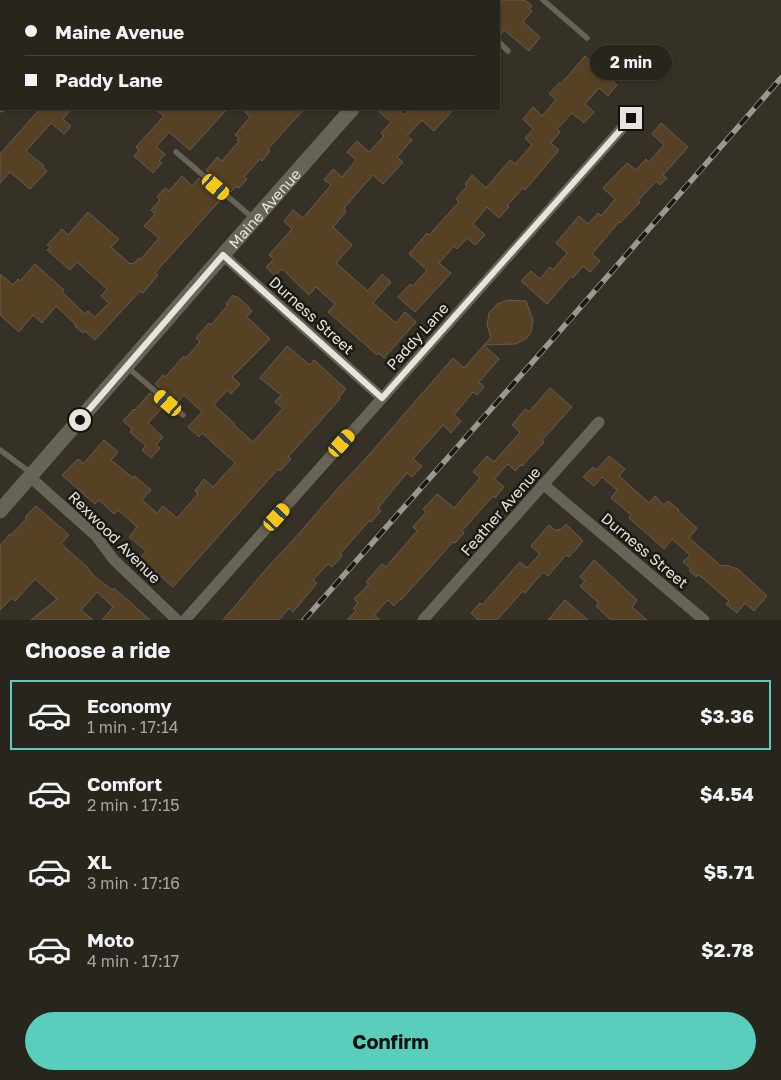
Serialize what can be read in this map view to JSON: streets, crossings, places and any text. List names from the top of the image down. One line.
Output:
{"streets":{"street":["Maine Avenue","Durness Street","Paddy Lane","Feather Avenue","Rexwood Avenue"]},"crossings":[["Maine Avenue","Durness Street"],["Maine Avenue","Rexwood Avenue"],["Durness Street","Paddy Lane"],["Durness Street","Feather Avenue"]],"page":{"banner":["Maine Avenue","Paddy Lane"],"bubble":"2 min","heading":"Choose a ride","list":[{"name":"Economy","note":"1 min · 17:14","value":"$3.36"},{"name":"Comfort","note":"2 min · 17:15","value":"$4.54"},{"name":"XL","note":"3 min · 17:16","value":"$5.71"},{"name":"Moto","note":"4 min · 17:17","value":"$2.78"}],"buttons":"Confirm"}}
